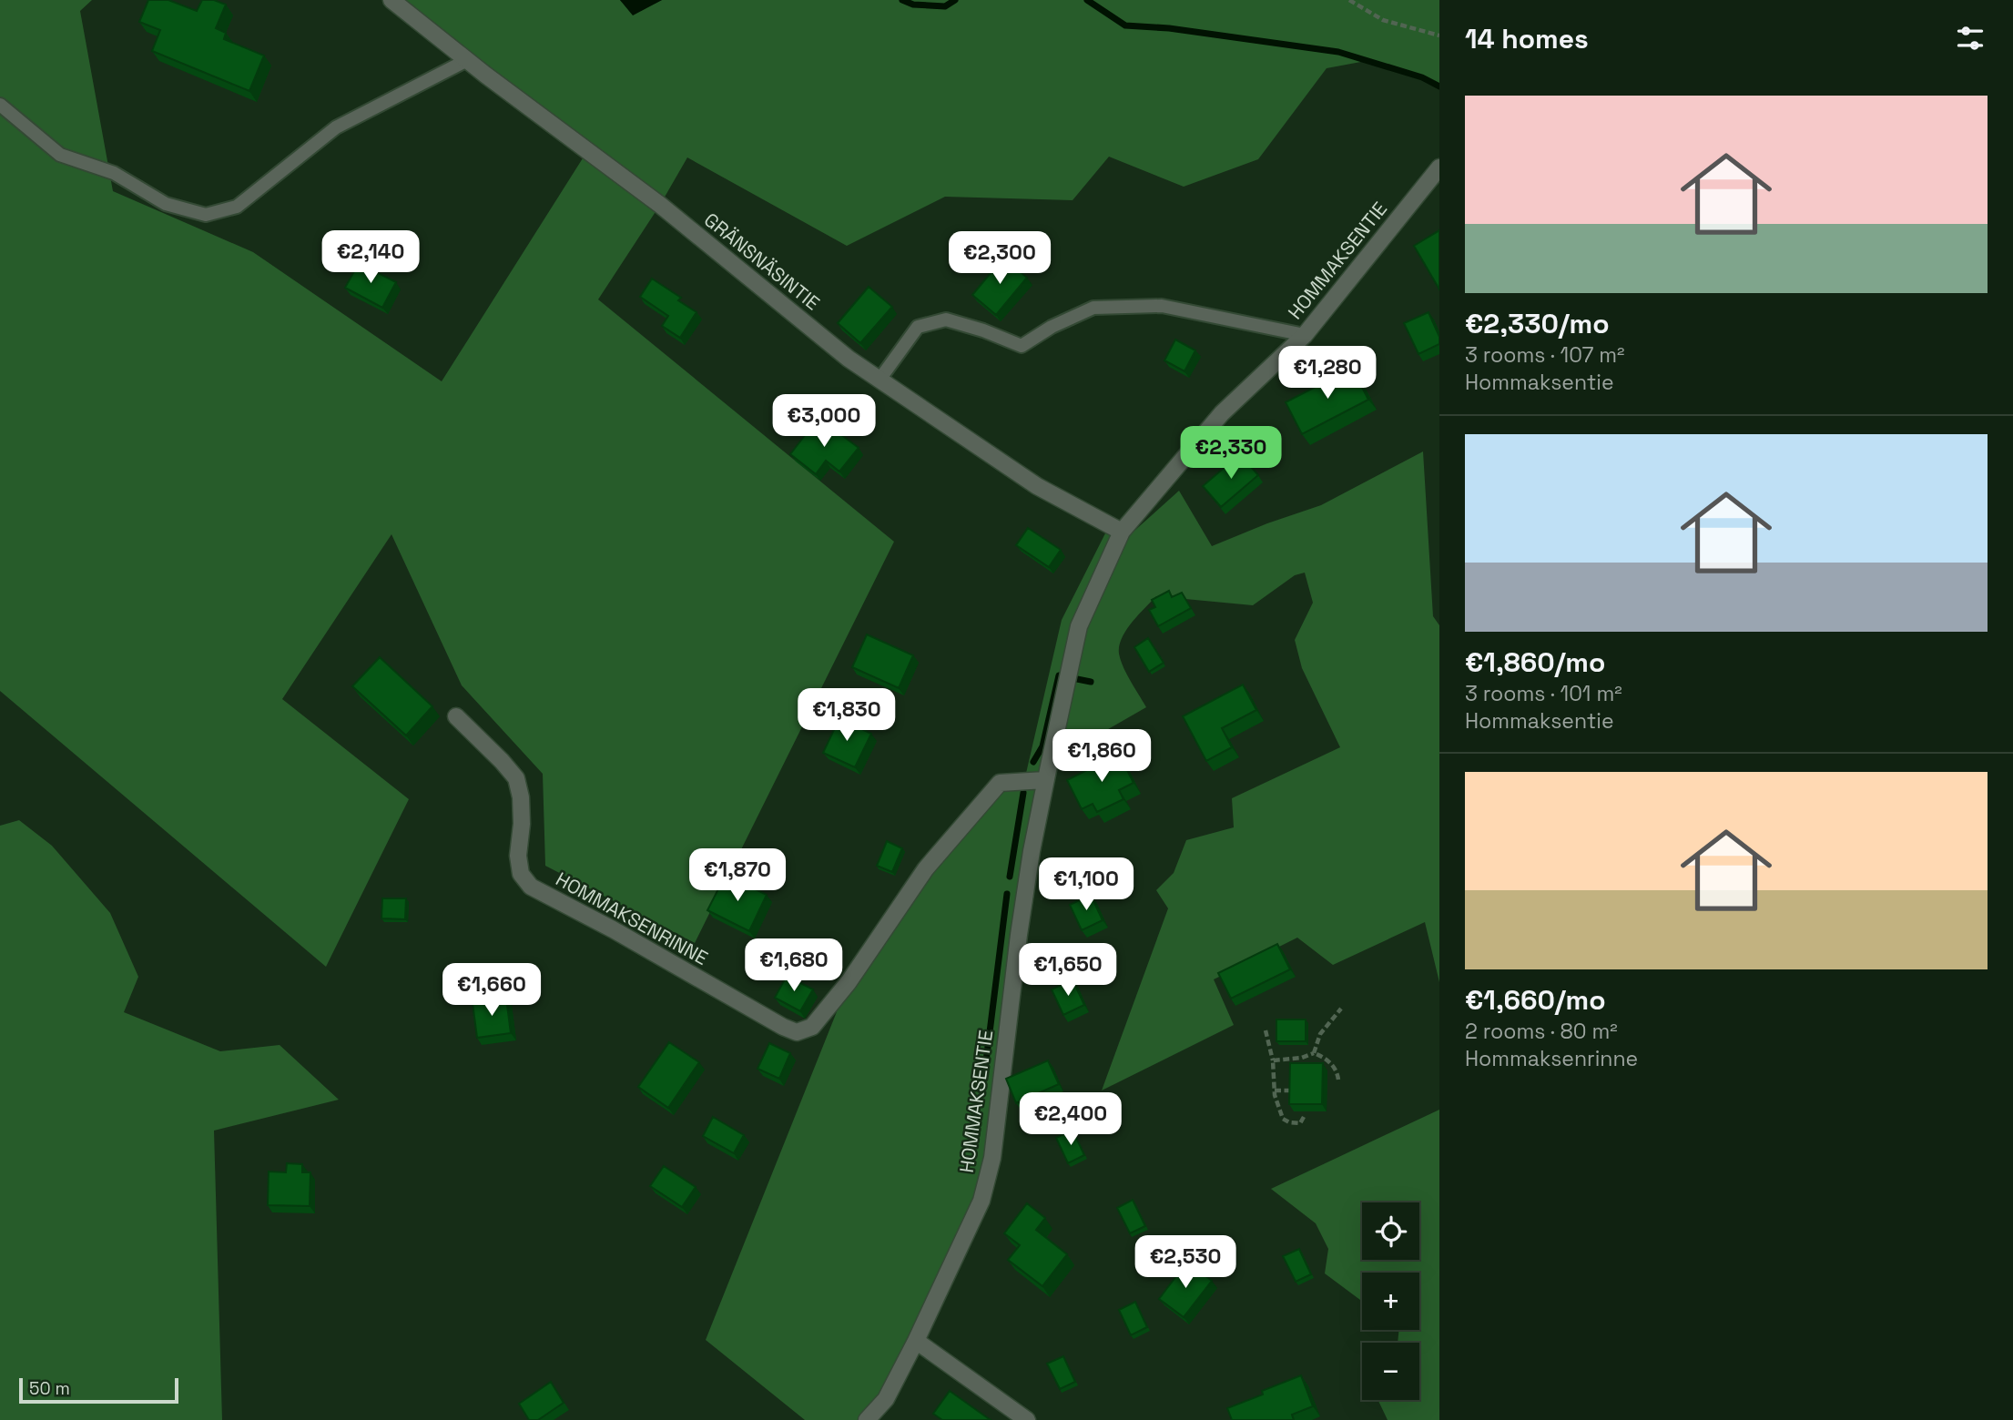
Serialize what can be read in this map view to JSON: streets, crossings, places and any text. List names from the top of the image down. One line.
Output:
{"streets":{"street":["HOMMAKSENTIE","GRÄNSNÄSINTIE","HOMMAKSENRINNE"]},"crossings":[["HOMMAKSENTIE","GRÄNSNÄSINTIE"],["HOMMAKSENTIE","HOMMAKSENRINNE"]],"scale_bar":"50 m","page":{"heading":"14 homes","list":[{"name":"€2,330/mo","note":"3 rooms · 107 m² · Hommaksentie"},{"name":"€1,860/mo","note":"3 rooms · 101 m² · Hommaksentie"},{"name":"€1,660/mo","note":"2 rooms · 80 m² · Hommaksenrinne"}],"price":["€2,140","€2,300","€1,280","€3,000","€2,330","€1,830","€1,860","€1,870","€1,100","€1,680","€1,650","€1,660","€2,400","€2,530"],"map_buttons":["+","−"],"scale":"50 m"}}
